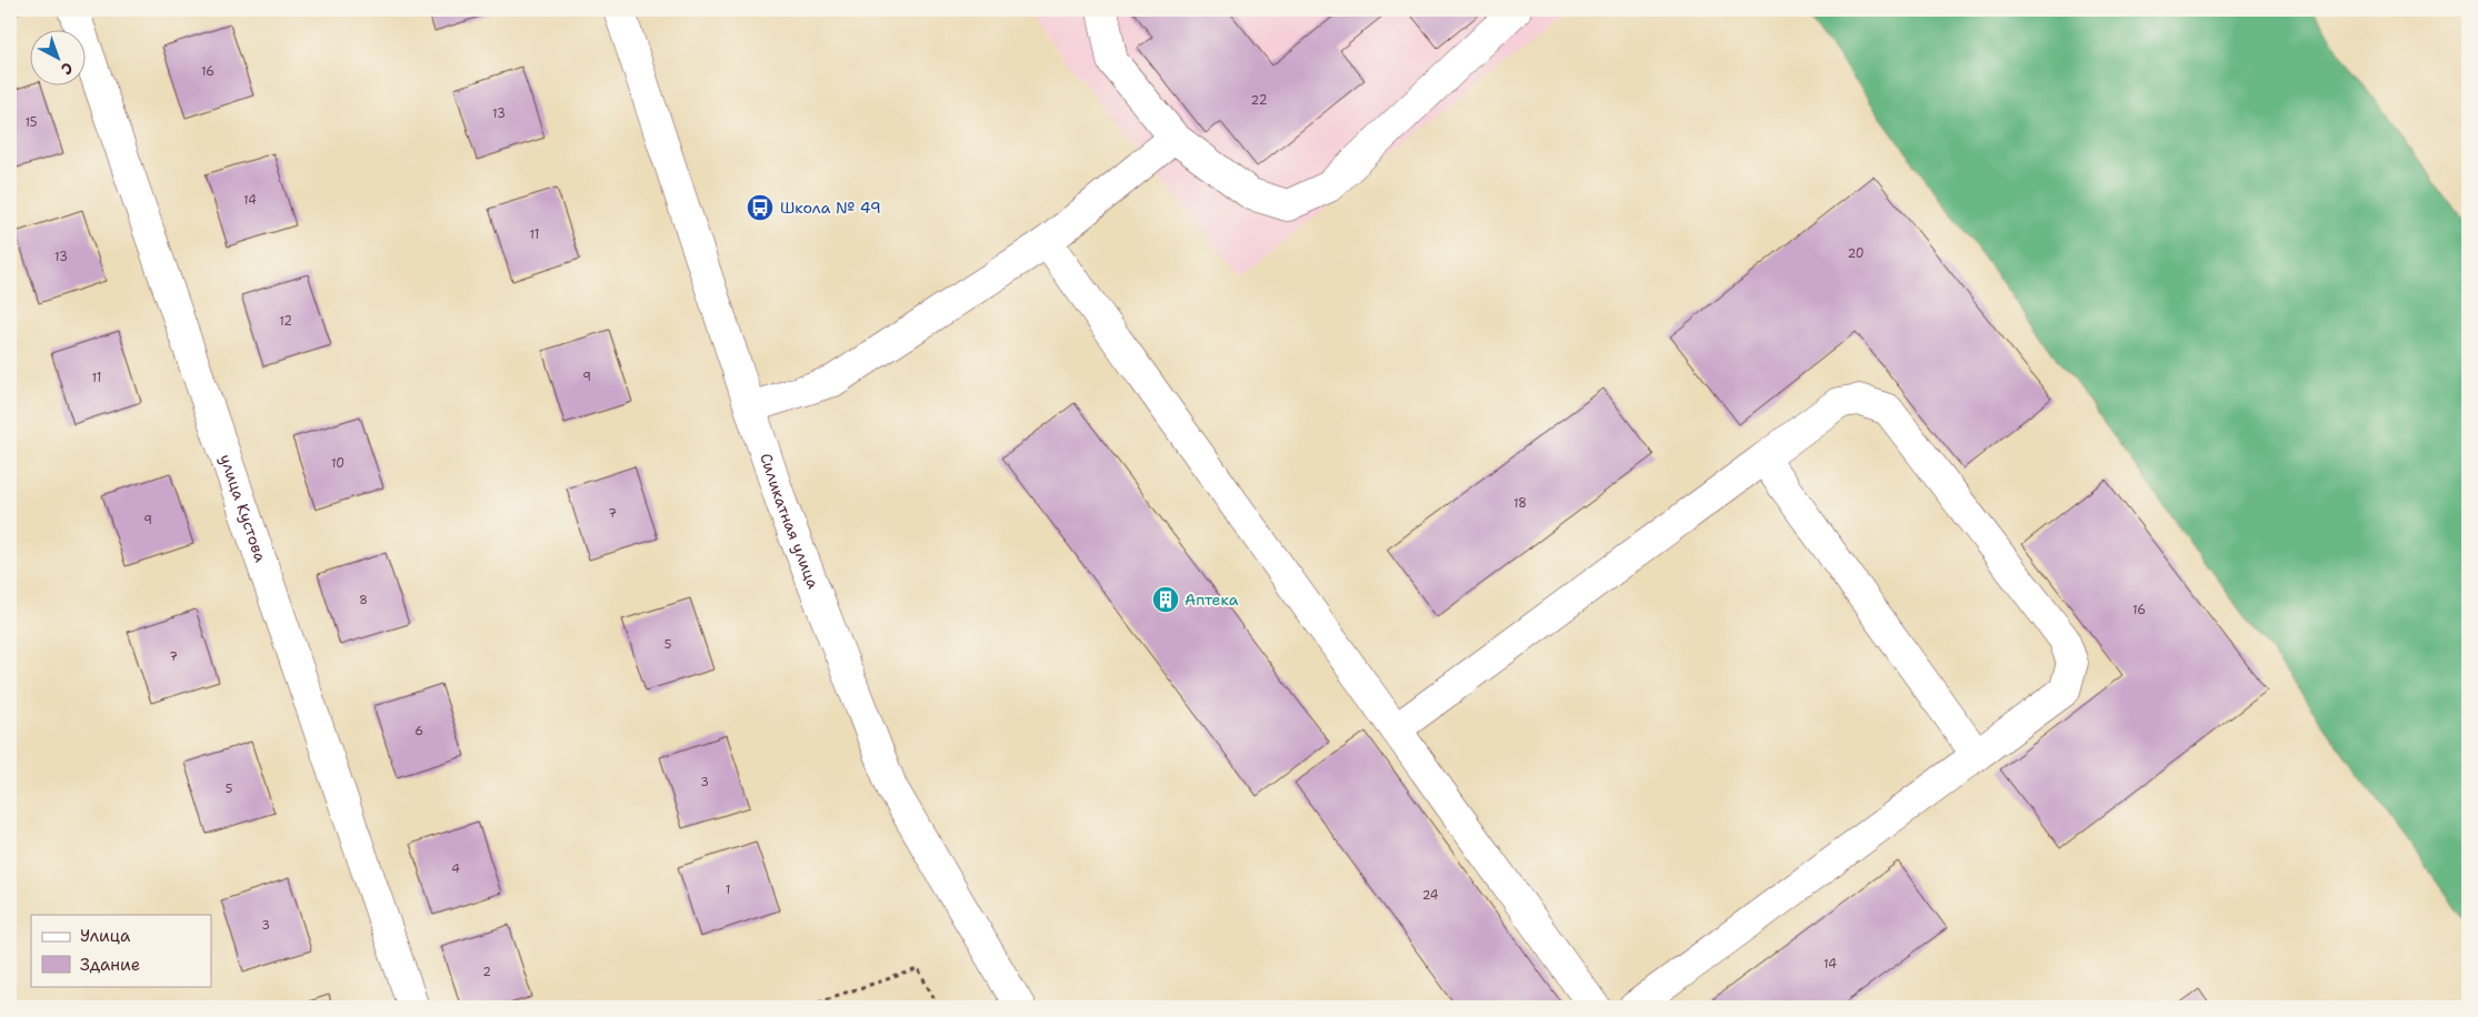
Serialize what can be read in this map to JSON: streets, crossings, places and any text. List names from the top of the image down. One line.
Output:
{"streets":{"street":["улица Кустова","Силикатная улица"]},"places":{"bus stop":["Школа № 49"],"building":["Аптека"]},"house_numbers":["16","22","13","15","14","11","20","13","12","9","11","10","18","7","9","8","16","5","7","6","3","5","4","1","24","3","14","2"],"legend":["Улица","Здание"],"north":"bottom right"}
